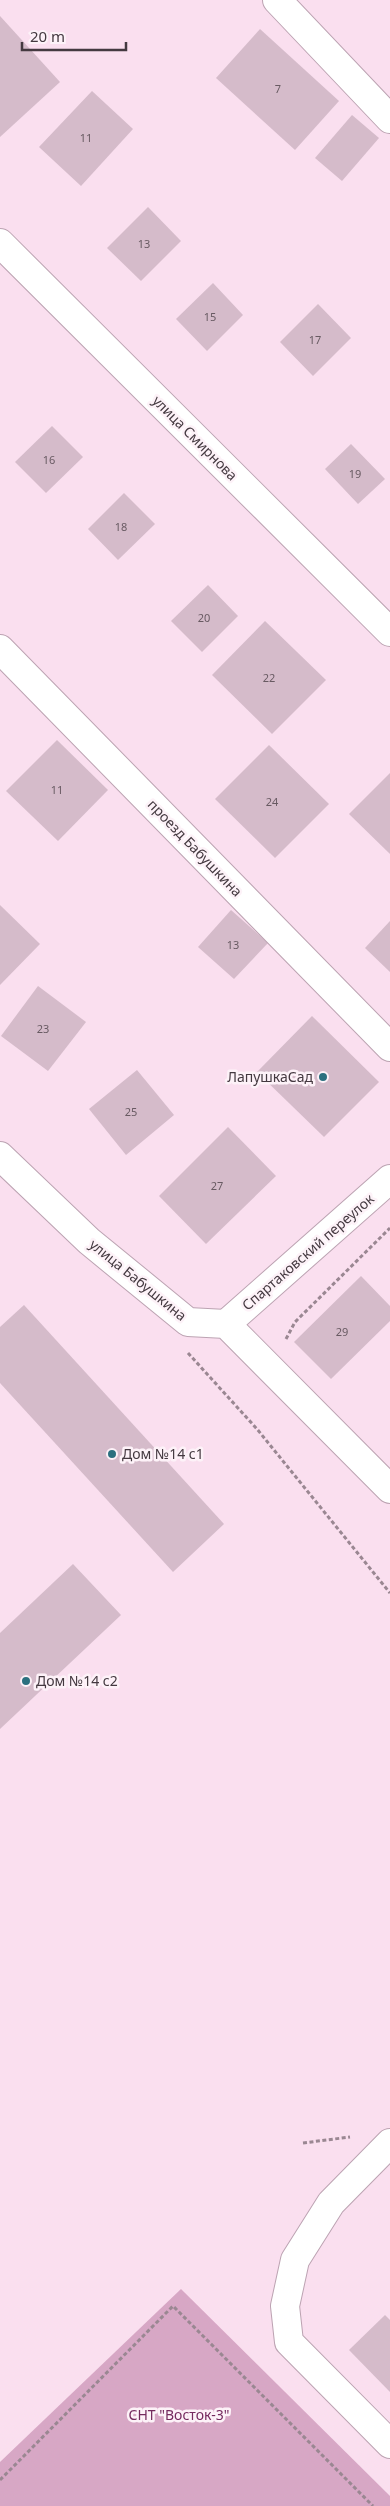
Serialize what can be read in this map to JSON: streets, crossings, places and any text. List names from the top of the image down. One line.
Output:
{"streets":{"street":["улица Смирнова","проезд Бабушкина","Спартаковский переулок","улица Бабушкина"]},"crossings":[["Спартаковский переулок","улица Бабушкина"]],"parks":["СНТ \"Восток-3\""],"places":["ЛапушкаСад","Дом №14 с1","Дом №14 с2"],"house_numbers":["7","11","13","15","17","16","19","18","20","22","11","24","13","23","25","27","29"],"scale_bar":"20 m"}
